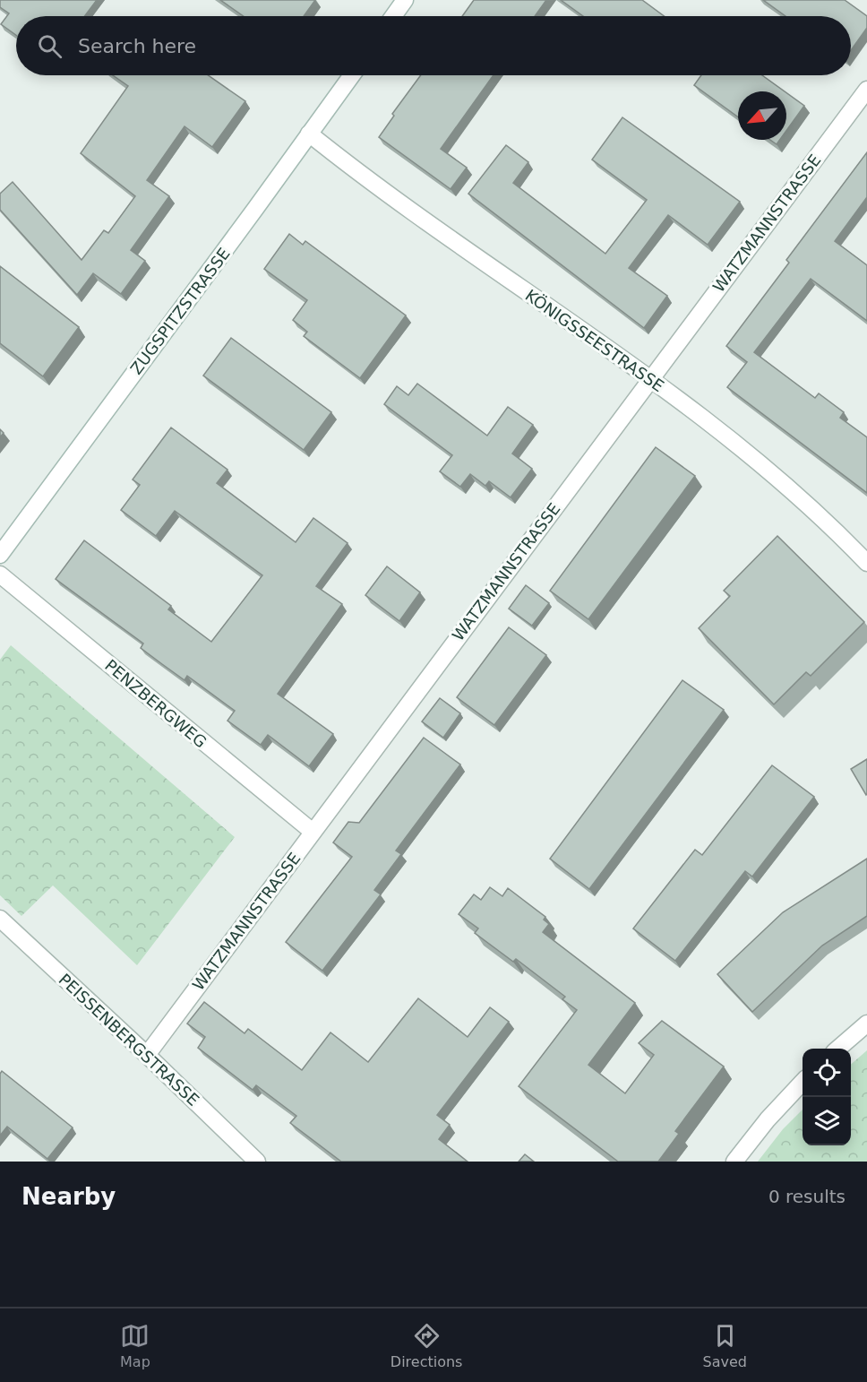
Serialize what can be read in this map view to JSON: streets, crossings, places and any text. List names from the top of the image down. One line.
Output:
{"streets":{"street":["WATZMANNSTRASSE","ZUGSPITZSTRASSE","KÖNIGSSEESTRASSE","PENZBERGWEG","PEISSENBERGSTRASSE"]},"crossings":[["WATZMANNSTRASSE","KÖNIGSSEESTRASSE"],["WATZMANNSTRASSE","PENZBERGWEG"],["WATZMANNSTRASSE","PEISSENBERGSTRASSE"],["ZUGSPITZSTRASSE","KÖNIGSSEESTRASSE"]],"north":"bottom left","page":{"search":"Search here","heading":["Nearby","0 results"],"nav":["Map","Directions","Saved"]}}
